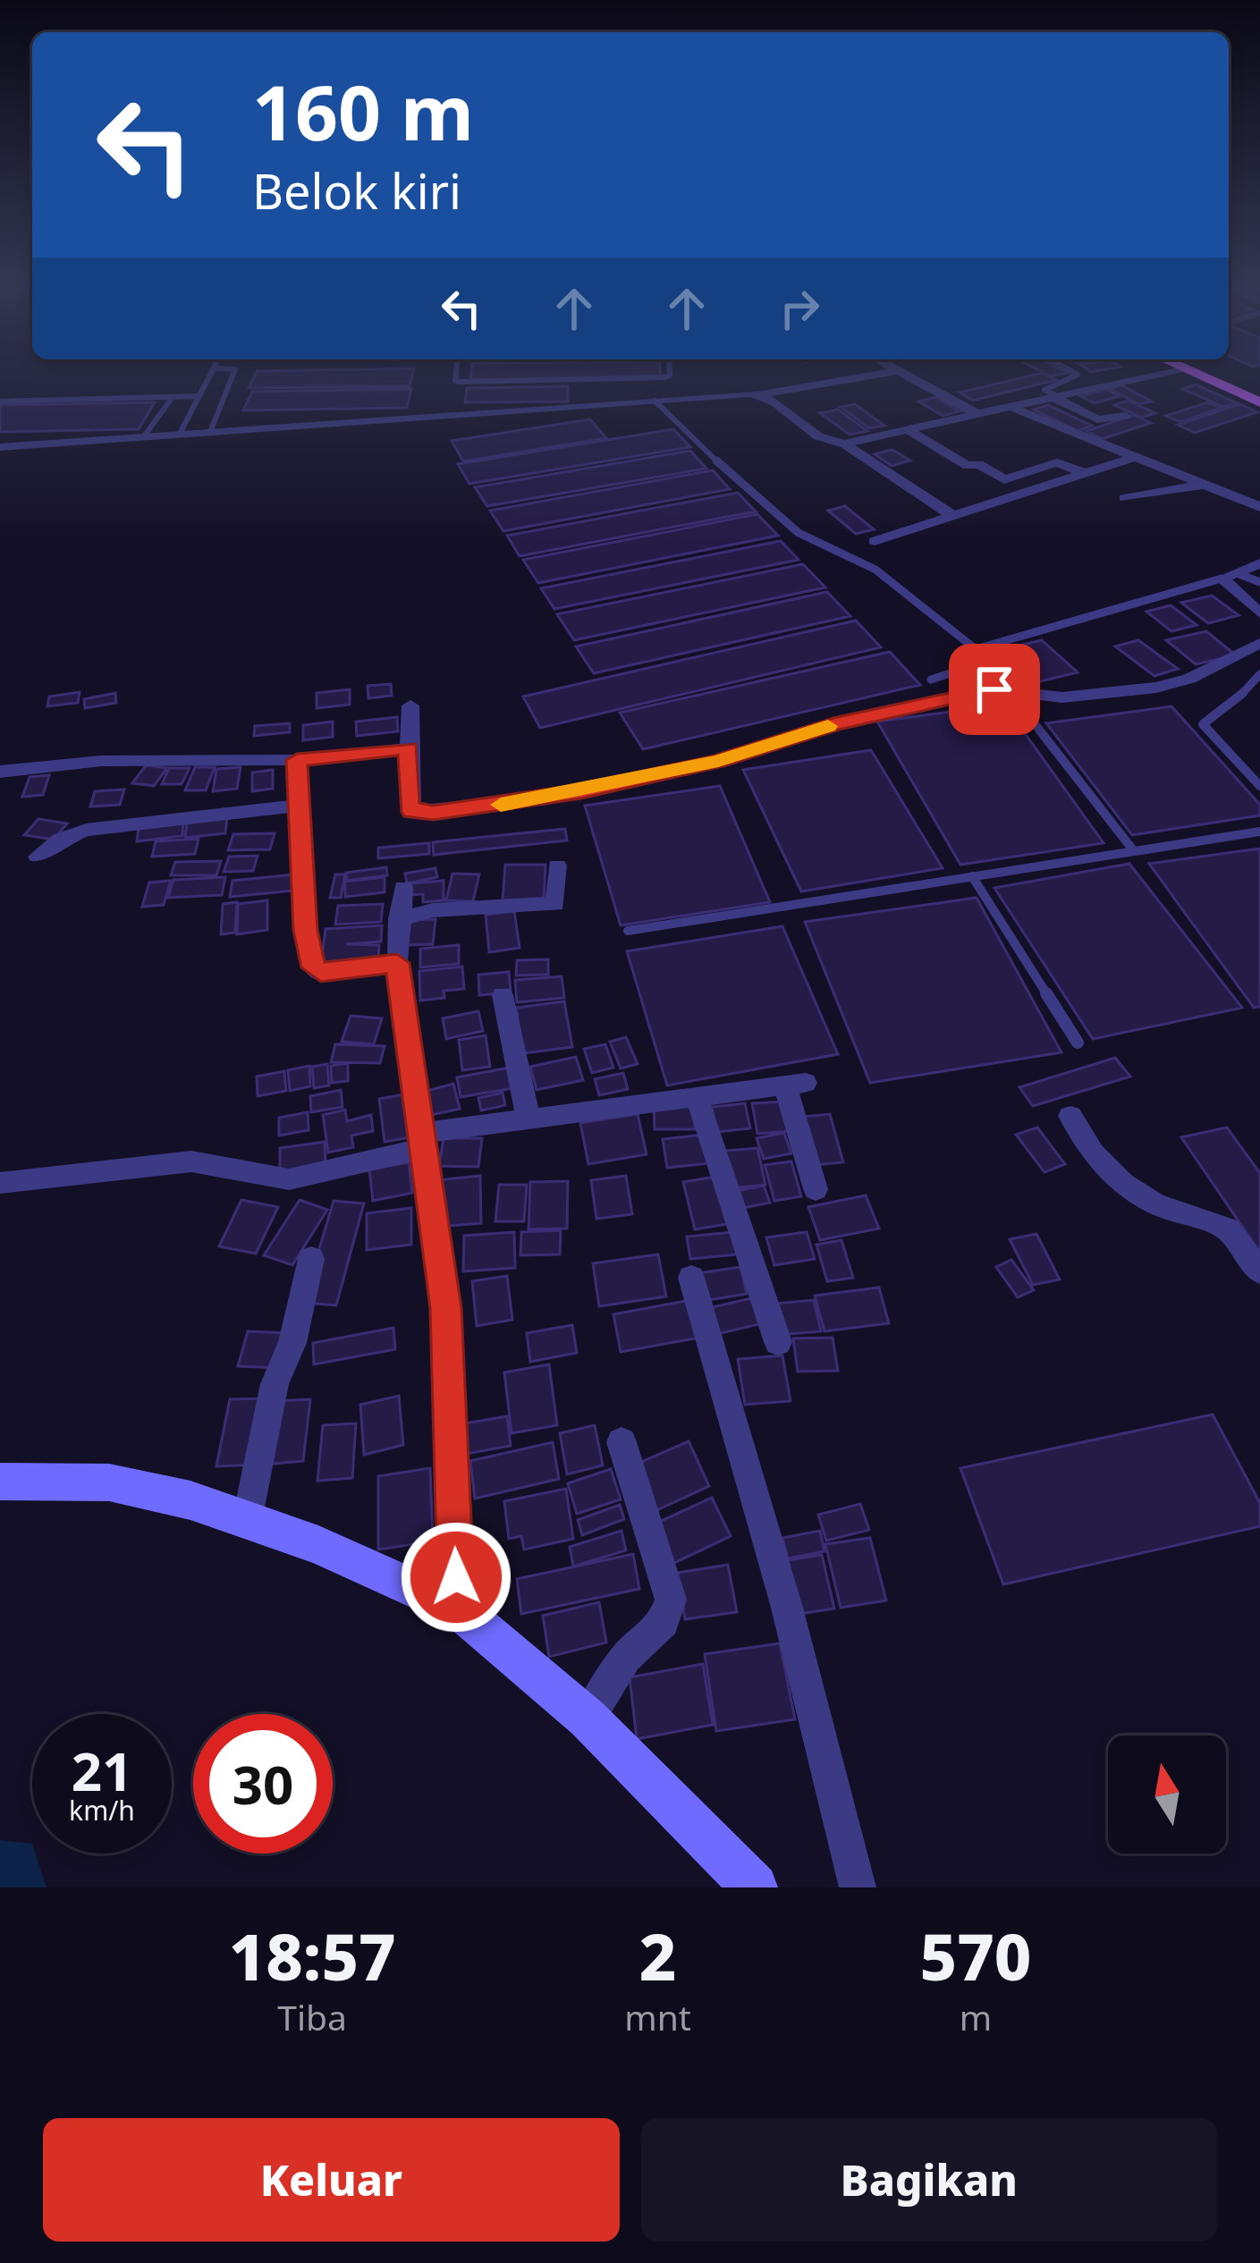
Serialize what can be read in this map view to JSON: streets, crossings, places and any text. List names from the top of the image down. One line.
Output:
{"north":"top","page":{"turn":["160 m","Belok kiri"],"speed":"21 km/h","limit":"30","eta":["18:57","Tiba","2","mnt","570","m"],"buttons":["Keluar","Bagikan"]}}
